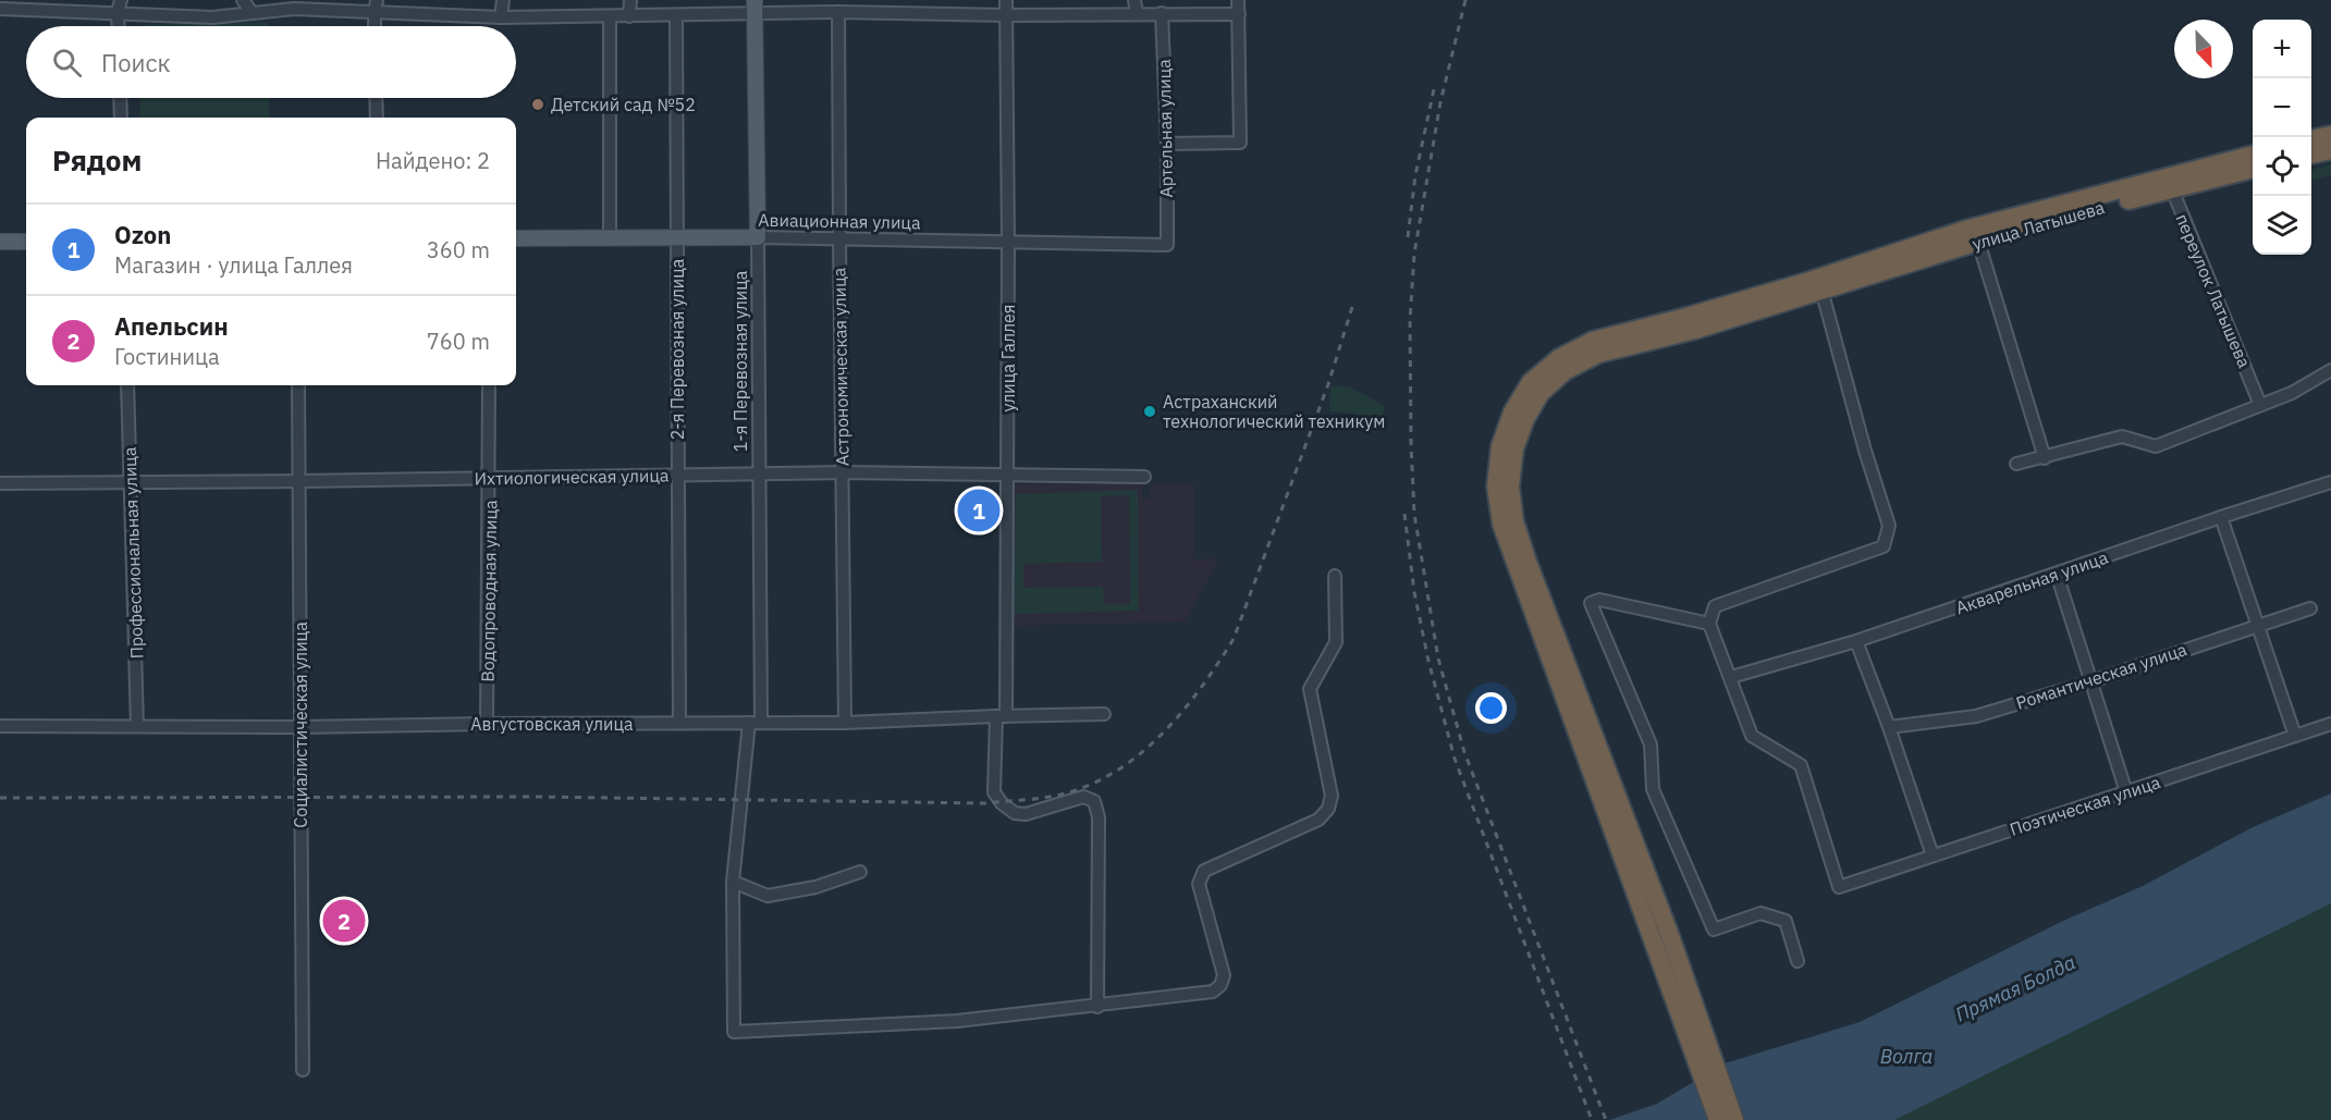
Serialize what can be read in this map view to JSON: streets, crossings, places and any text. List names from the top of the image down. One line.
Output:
{"streets":{"highway":["улица Латышева"],"main road":["Авиационная улица","1-я Перевозная улица"],"street":["Артельная улица","переулок Латышева","2-я Перевозная улица","улица Галлея","Астрономическая улица","Ихтиологическая улица","Профессиональная улица","Акварельная улица","Водопроводная улица","Романтическая улица","Августовская улица","Социалистическая улица","Поэтическая улица"]},"crossings":[["Артельная улица","Авиационная улица"],["Авиационная улица","2-я Перевозная улица"],["Авиационная улица","улица Галлея"],["Авиационная улица","1-я Перевозная улица"],["Авиационная улица","Астрономическая улица"],["улица Латышева","переулок Латышева"],["2-я Перевозная улица","Ихтиологическая улица"],["2-я Перевозная улица","Августовская улица"],["улица Галлея","1-я Перевозная улица"],["улица Галлея","Ихтиологическая улица"],["улица Галлея","Августовская улица"],["1-я Перевозная улица","Ихтиологическая улица"],["1-я Перевозная улица","Августовская улица"],["Астрономическая улица","Ихтиологическая улица"],["Астрономическая улица","Августовская улица"],["Ихтиологическая улица","Профессиональная улица"],["Ихтиологическая улица","Водопроводная улица"],["Ихтиологическая улица","Социалистическая улица"],["Профессиональная улица","Августовская улица"],["Акварельная улица","Поэтическая улица"],["Водопроводная улица","Августовская улица"],["Августовская улица","Социалистическая улица"]],"water":["Прямая Болда","Волга"],"places":["Детский сад №52","Астраханский технологический техникум"],"north":"bottom right","page":{"map_buttons":["+","−"],"search":"Поиск","heading":["Рядом","Найдено: 2"],"list":[{"mark":"1","name":"Ozon","note":"Магазин · улица Галлея","value":"360 m"},{"mark":"2","name":"Апельсин","note":"Гостиница","value":"760 m"}],"pins":["1","2"]}}
